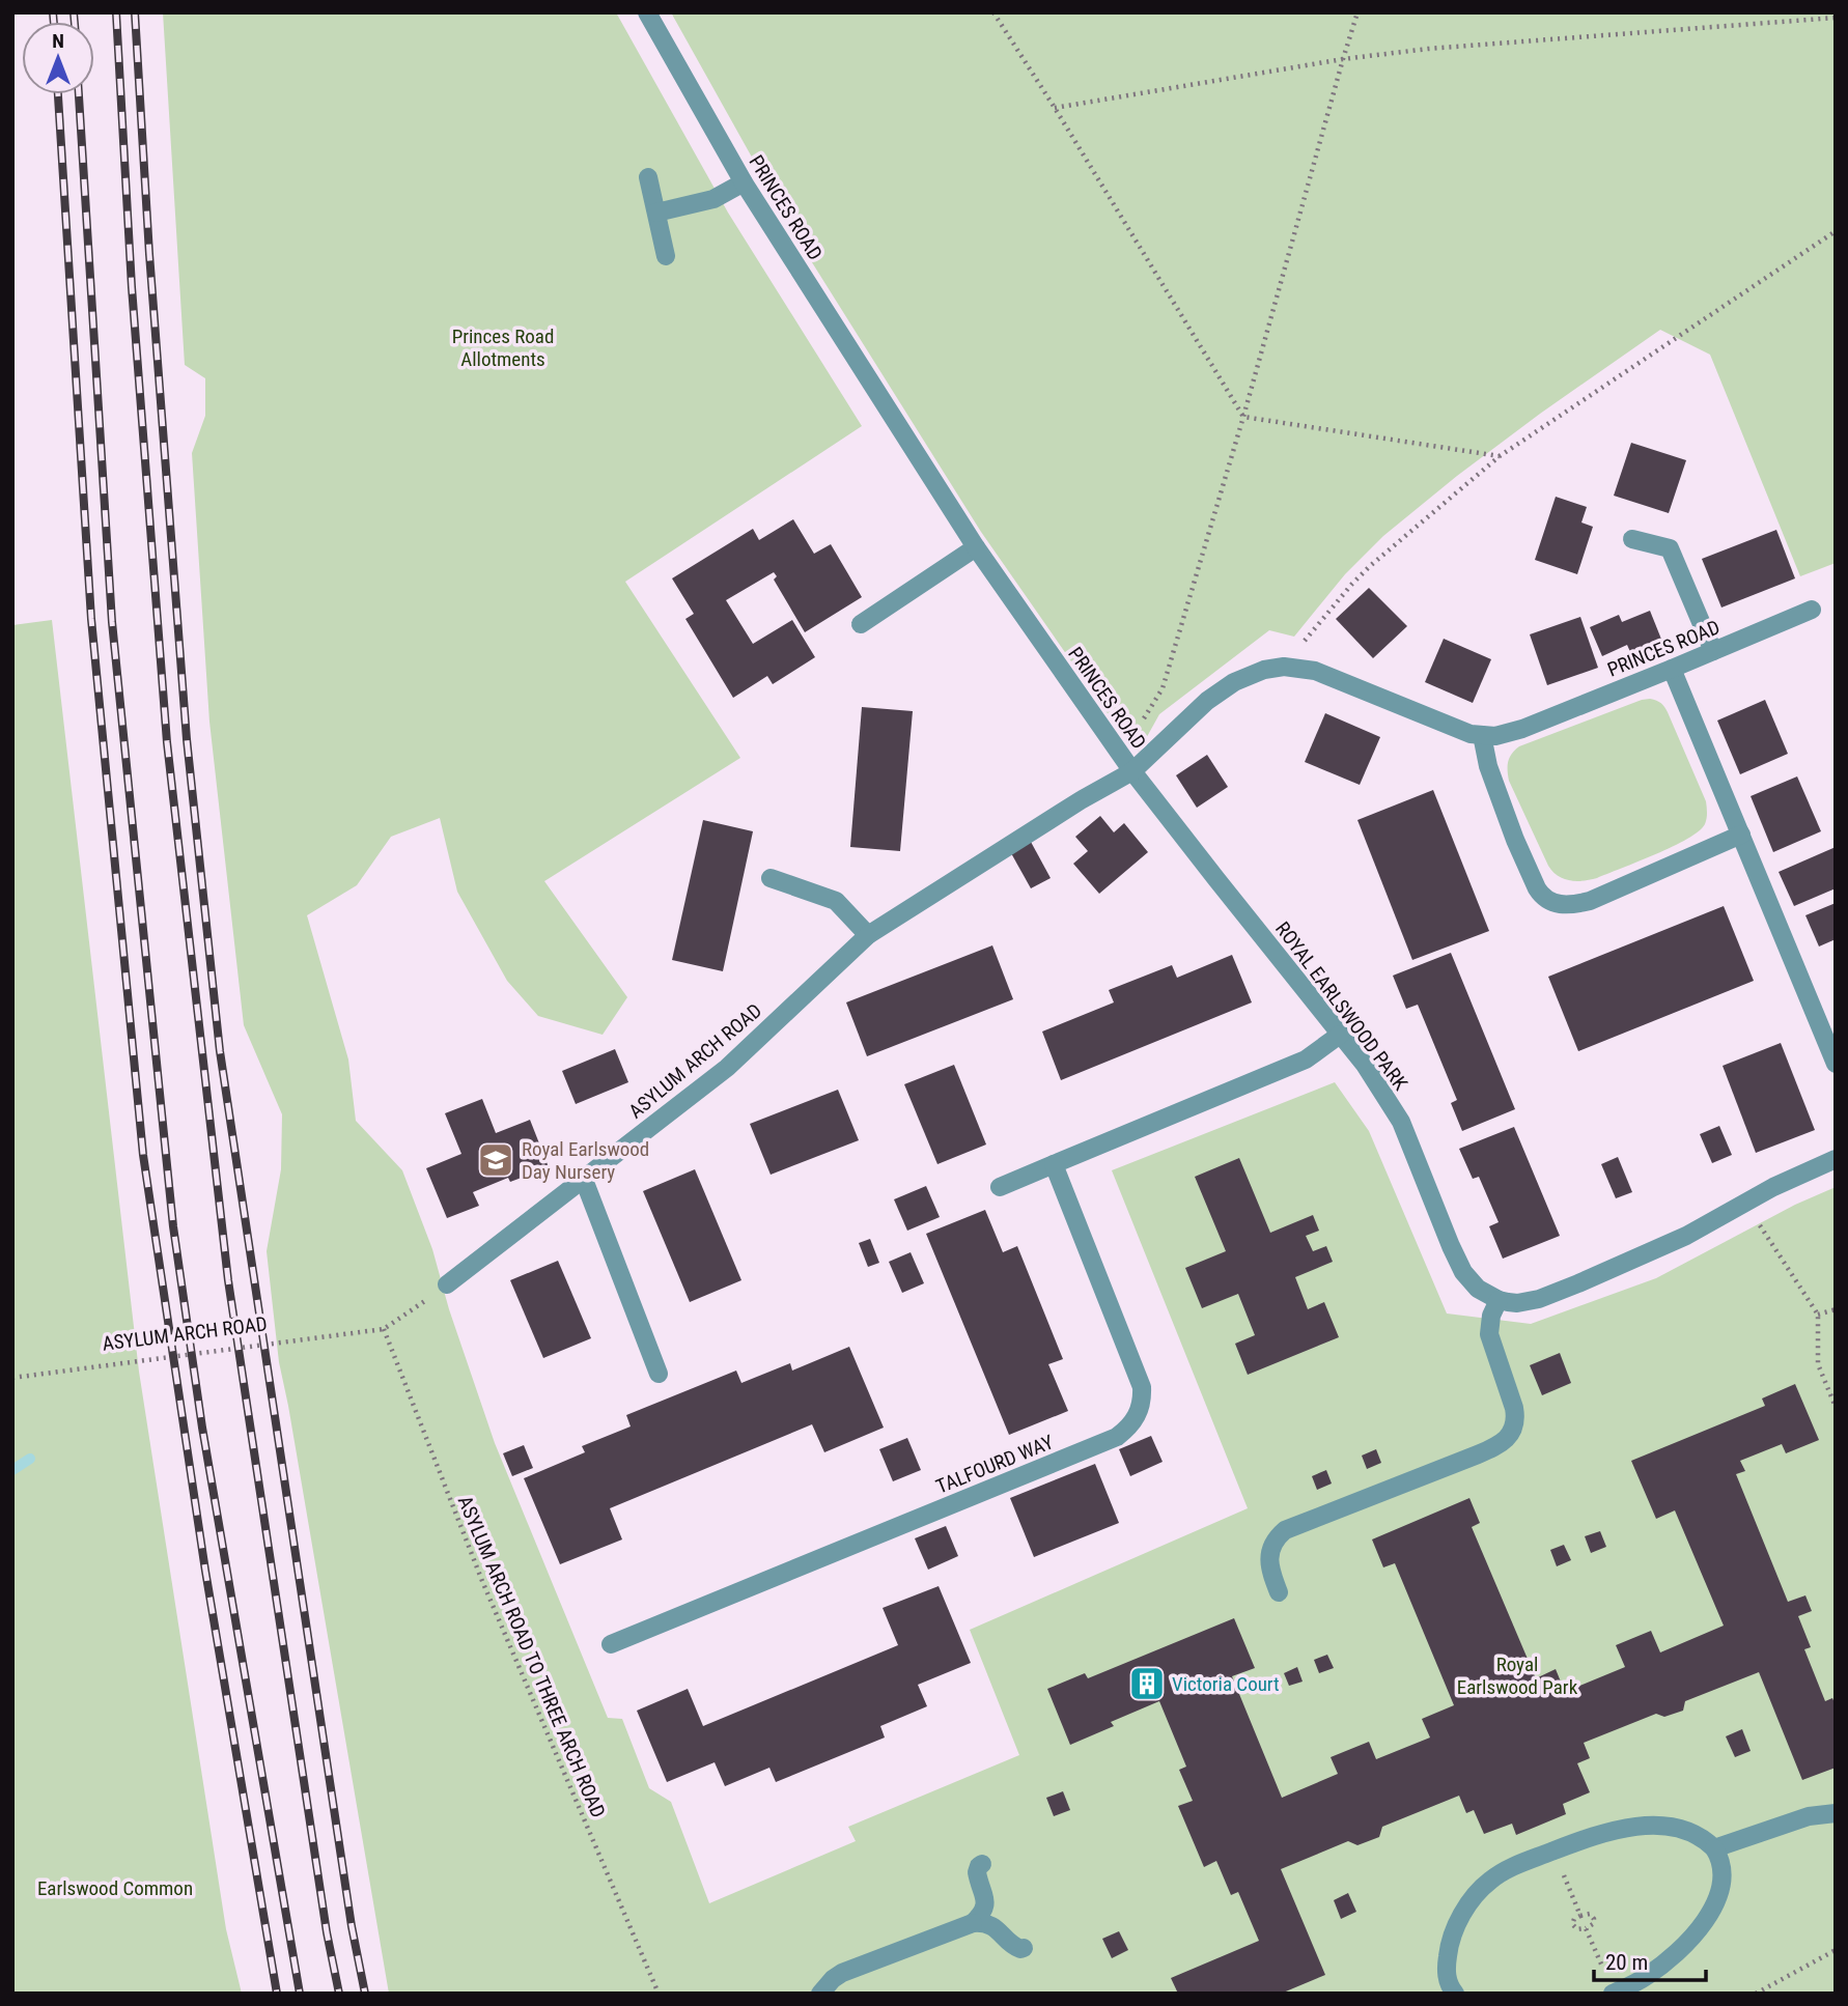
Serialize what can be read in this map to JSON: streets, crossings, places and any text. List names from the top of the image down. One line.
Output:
{"streets":{"street":["PRINCES ROAD","ROYAL EARLSWOOD PARK","ASYLUM ARCH ROAD","TALFOURD WAY"],"path":["ASYLUM ARCH ROAD TO THREE ARCH ROAD"]},"crossings":[["PRINCES ROAD","ROYAL EARLSWOOD PARK"],["PRINCES ROAD","ASYLUM ARCH ROAD"],["ROYAL EARLSWOOD PARK","ASYLUM ARCH ROAD"],["ASYLUM ARCH ROAD","ASYLUM ARCH ROAD TO THREE ARCH ROAD"]],"parks":["Princes Road Allotments","Royal Earlswood Park","Earlswood Common"],"places":{"school or university":["Royal Earlswood Day Nursery"],"building":["Victoria Court"]},"scale_bar":"20 m","north":"top"}
